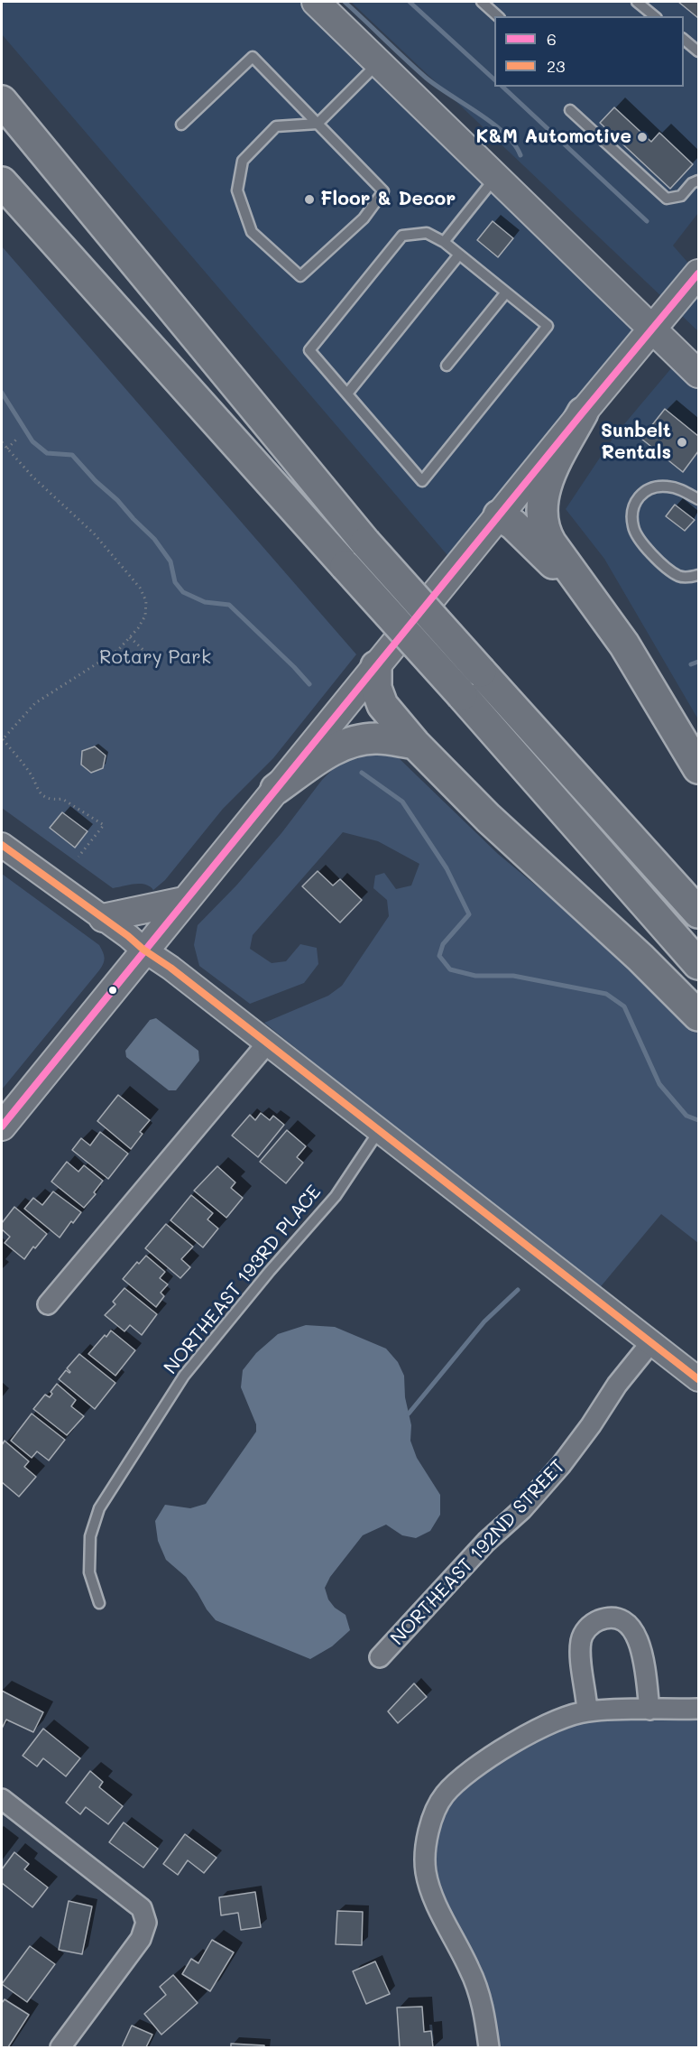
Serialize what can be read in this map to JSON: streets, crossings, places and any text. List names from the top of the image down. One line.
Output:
{"streets":{"street":["NORTHEAST 192ND STREET"],"lane":["NORTHEAST 193RD PLACE"]},"parks":["Rotary Park"],"places":["K&M Automotive","Floor & Decor","Sunbelt Rentals"],"lines":["transit line 6","transit line 23"],"legend":["6","23"]}
